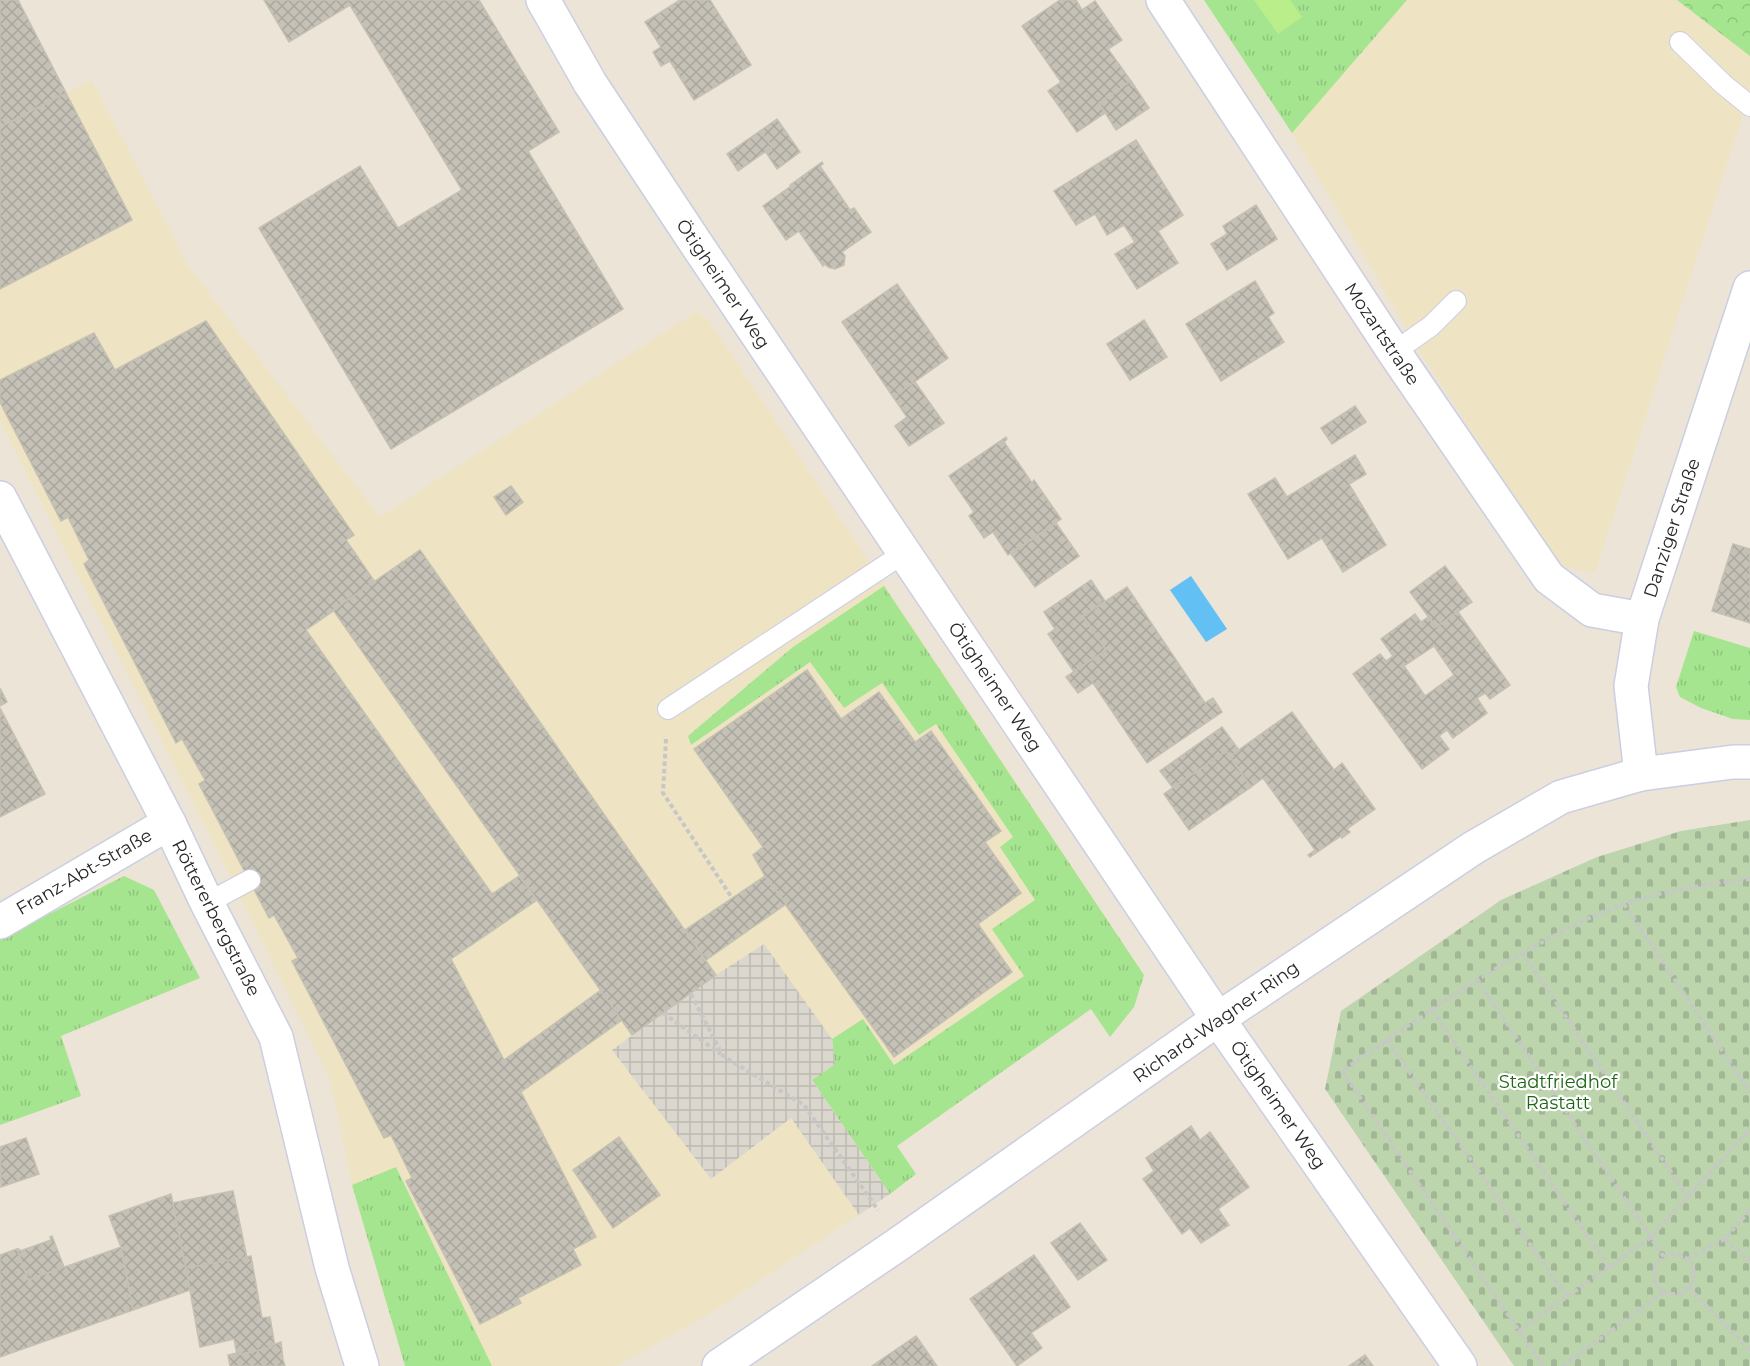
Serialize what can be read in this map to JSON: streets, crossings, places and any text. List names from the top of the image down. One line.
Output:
{"streets":{"street":["Ötigheimer Weg","Mozartstraße","Danziger Straße","Franz-Abt-Straße","Röttererbergstraße","Richard-Wagner-Ring"]},"crossings":[["Ötigheimer Weg","Richard-Wagner-Ring"],["Mozartstraße","Danziger Straße"],["Danziger Straße","Richard-Wagner-Ring"],["Franz-Abt-Straße","Röttererbergstraße"]],"parks":["Stadtfriedhof Rastatt"]}
